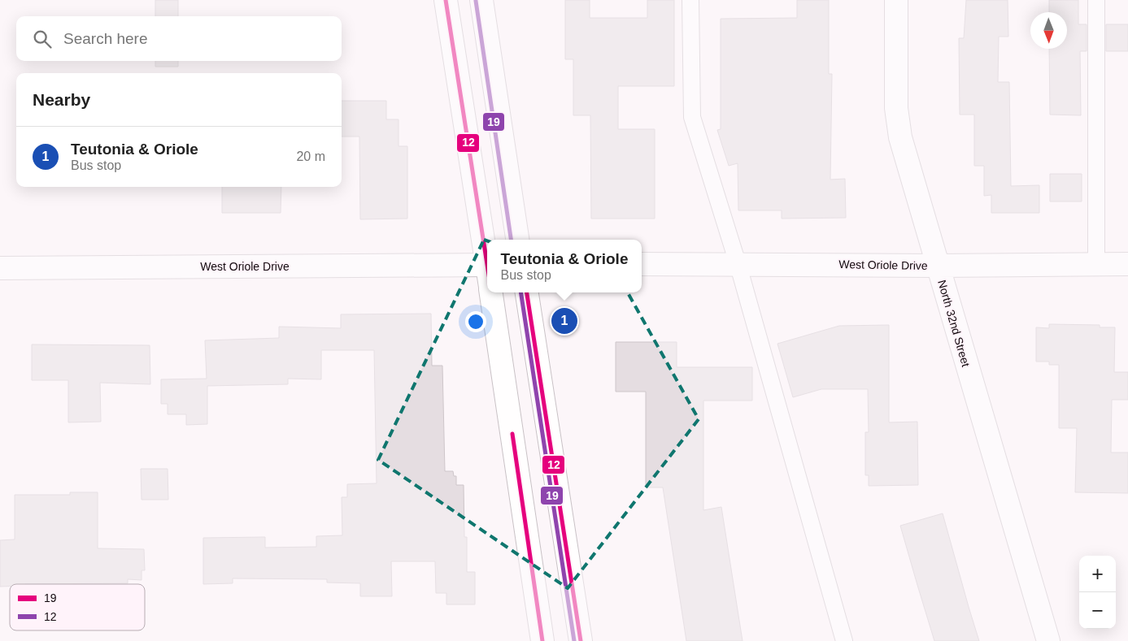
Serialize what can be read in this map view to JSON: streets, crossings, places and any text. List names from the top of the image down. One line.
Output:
{"streets":{"street":["West Oriole Drive","North 32nd Street"]},"crossings":[["West Oriole Drive","North 32nd Street"]],"lines":["transit line 12","transit line 19"],"legend":["19","12"],"north":"bottom","page":{"search":"Search here","heading":"Nearby","list":[{"mark":"1","name":"Teutonia & Oriole","note":"Bus stop","value":"20 m"}],"popup":["Teutonia & Oriole","Bus stop"],"pins":"1","map_buttons":["+","−"]}}
